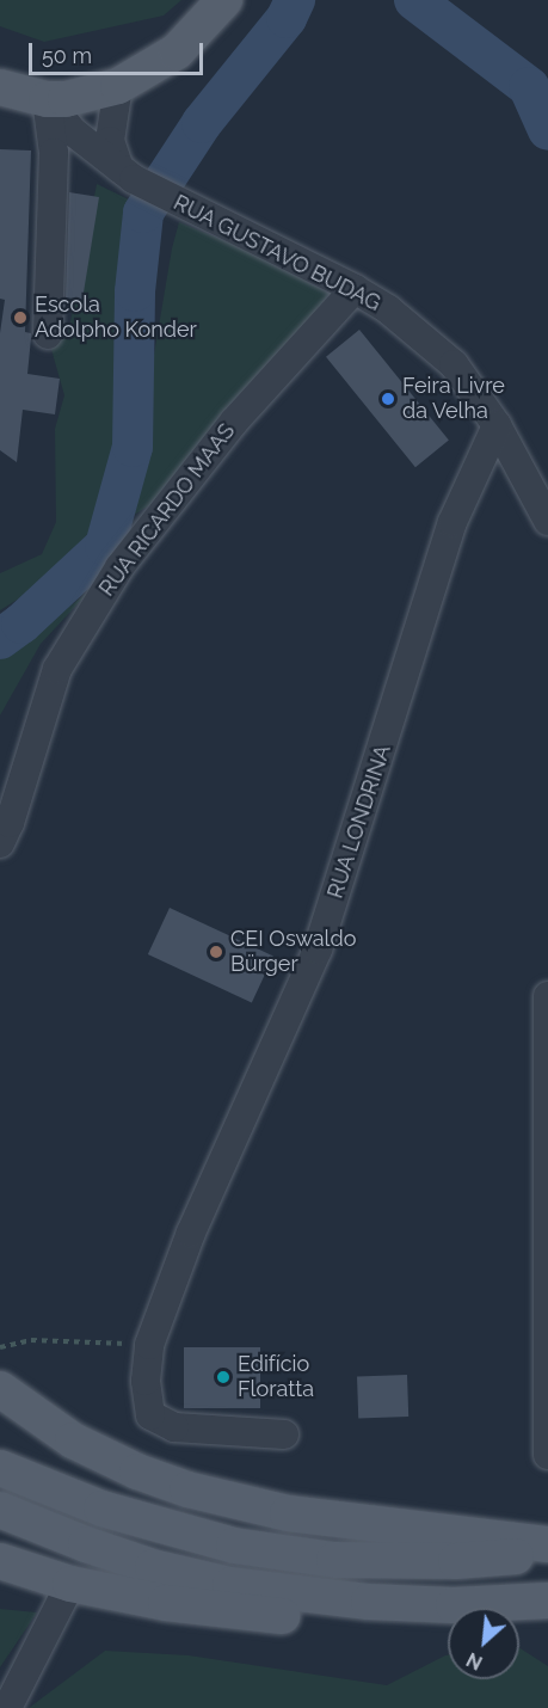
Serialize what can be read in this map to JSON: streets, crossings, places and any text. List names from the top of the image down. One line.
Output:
{"streets":{"street":["RUA GUSTAVO BUDAG","RUA RICARDO MAAS","RUA LONDRINA"]},"crossings":[["RUA GUSTAVO BUDAG","RUA RICARDO MAAS"],["RUA GUSTAVO BUDAG","RUA LONDRINA"]],"places":["Escola Adolpho Konder","Feira Livre da Velha","CEI Oswaldo Bürger","Edifício Floratta"],"scale_bar":"50 m","north":"bottom left"}
